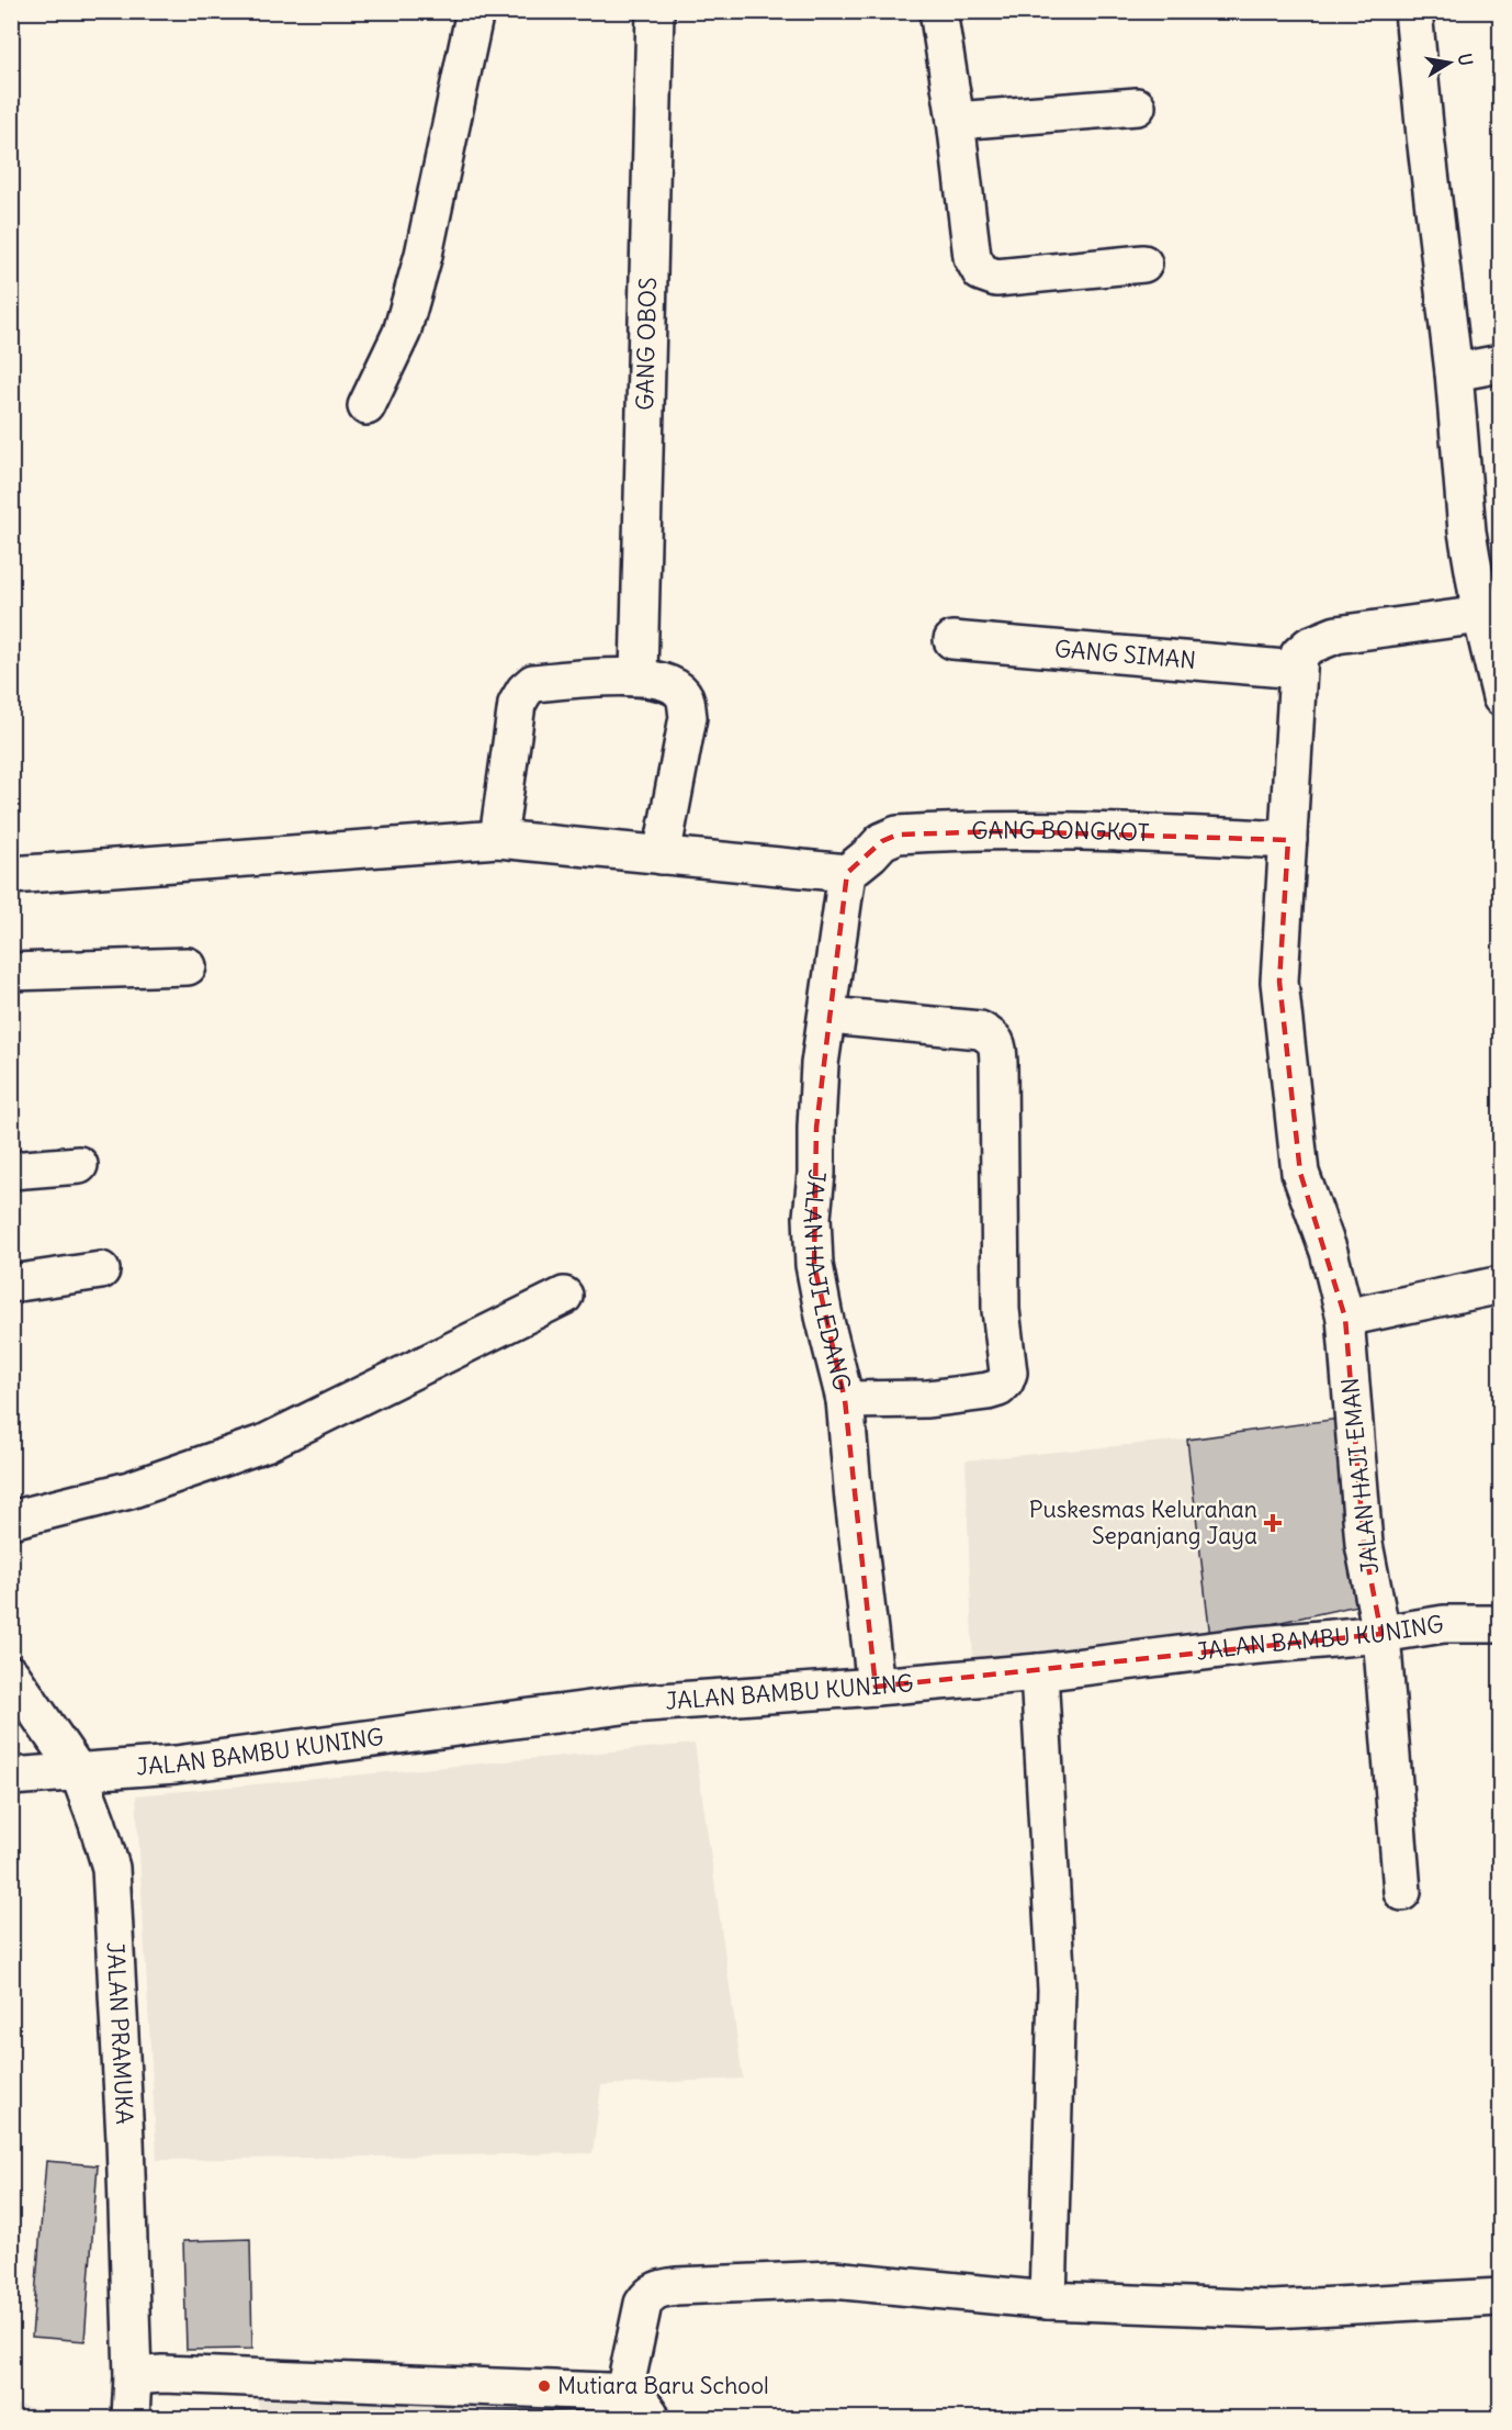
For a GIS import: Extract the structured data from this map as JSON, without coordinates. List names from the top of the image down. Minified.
{"streets":{"street":["GANG OBOS","GANG SIMAN","GANG BONGKOT","JALAN HAJI LEDANG","JALAN HAJI EMAN","JALAN BAMBU KUNING","JALAN PRAMUKA"]},"crossings":[["GANG SIMAN","JALAN HAJI EMAN"],["GANG BONGKOT","JALAN HAJI LEDANG"],["GANG BONGKOT","JALAN HAJI EMAN"],["JALAN HAJI LEDANG","JALAN BAMBU KUNING"],["JALAN HAJI EMAN","JALAN BAMBU KUNING"],["JALAN BAMBU KUNING","JALAN PRAMUKA"]],"places":{"health":["Puskesmas Kelurahan Sepanjang Jaya"],"other":["Mutiara Baru School"]},"north":"right"}
